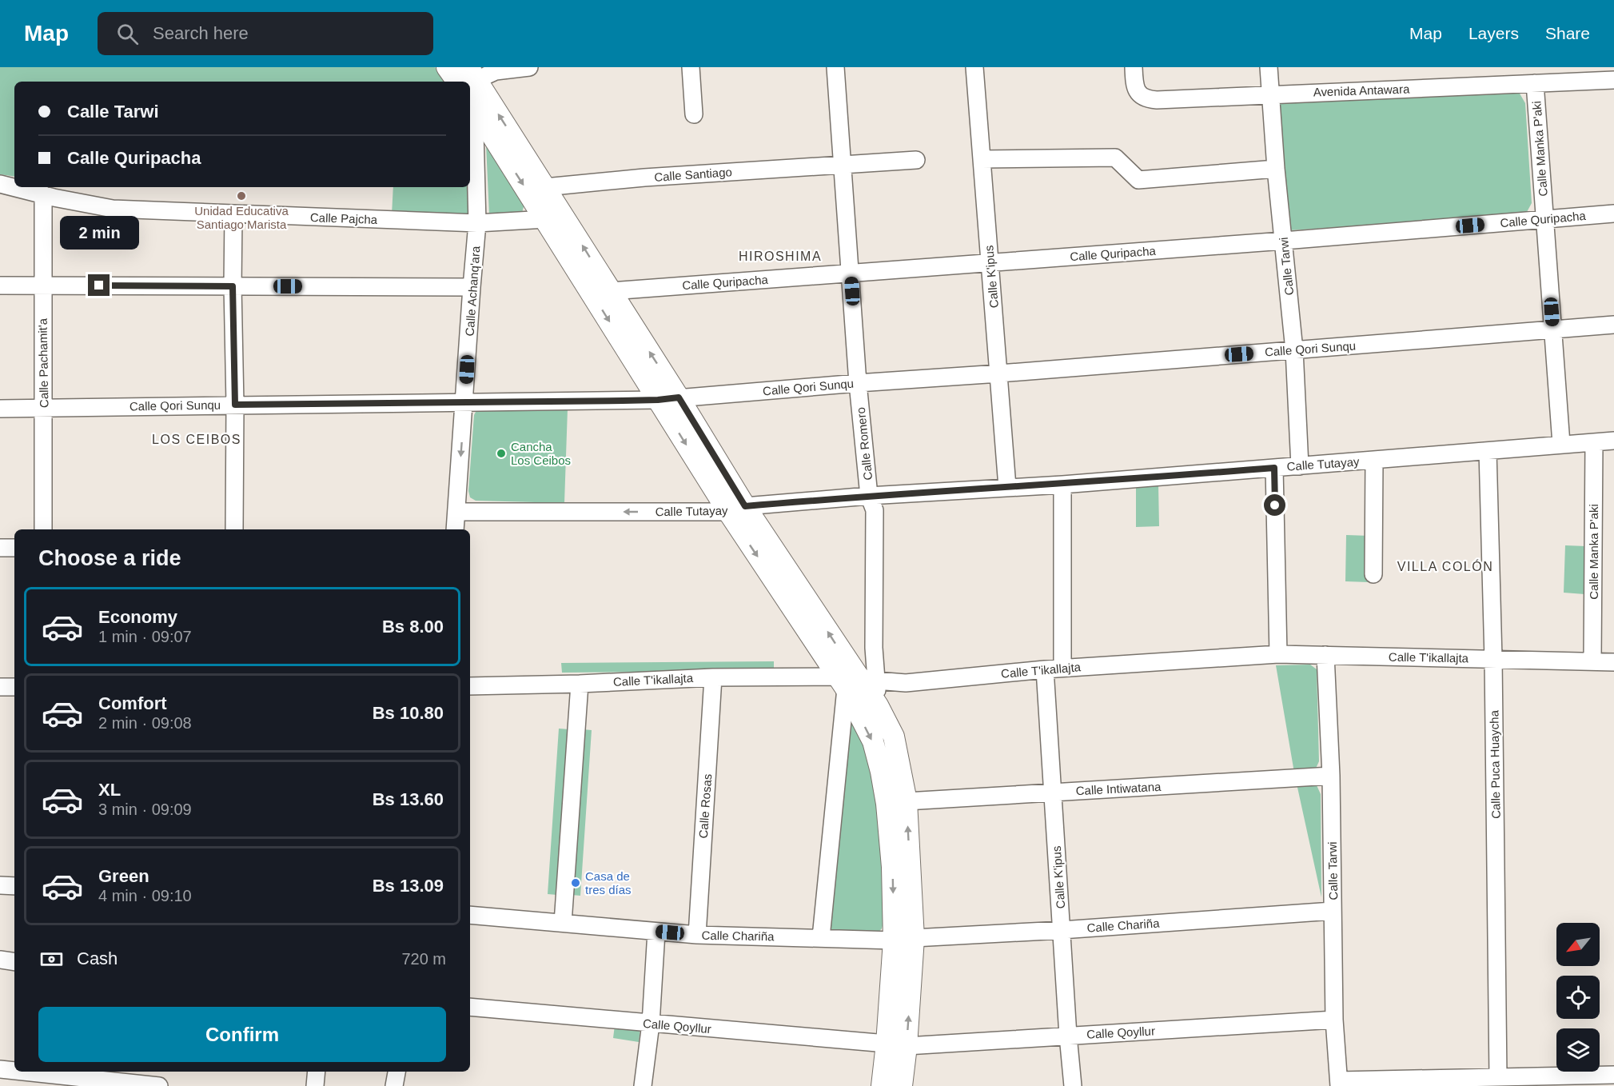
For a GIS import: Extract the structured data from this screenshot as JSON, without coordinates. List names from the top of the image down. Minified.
{"streets":{"street":["Avenida Antawara","Calle Manka P'aki","Calle Santiago","Calle Pajcha","Calle Quripacha","Calle Tarwi","Calle K'ipus","Calle Achanq'ara","Calle Qori Sunqu","Calle Pachamit'a","Calle Romero","Calle Tutayay","Calle T'ikallajta","Calle Puca Huaycha","Calle Intiwatana","Calle Rosas","Calle Chariña","Calle Qoyllur"]},"crossings":[["Avenida Antawara","Calle Manka P'aki"],["Avenida Antawara","Calle Tarwi"],["Calle Manka P'aki","Calle Quripacha"],["Calle Manka P'aki","Calle Qori Sunqu"],["Calle Manka P'aki","Calle Tutayay"],["Calle Manka P'aki","Calle T'ikallajta"],["Calle Santiago","Calle Romero"],["Calle Pajcha","Calle Achanq'ara"],["Calle Pajcha","Calle Pachamit'a"],["Calle Quripacha","Calle Tarwi"],["Calle Quripacha","Calle K'ipus"],["Calle Quripacha","Calle Romero"],["Calle Tarwi","Calle Qori Sunqu"],["Calle Tarwi","Calle Tutayay"],["Calle Tarwi","Calle T'ikallajta"],["Calle Tarwi","Calle Intiwatana"],["Calle Tarwi","Calle Chariña"],["Calle Tarwi","Calle Qoyllur"],["Calle K'ipus","Calle Qori Sunqu"],["Calle K'ipus","Calle Tutayay"],["Calle K'ipus","Calle T'ikallajta"],["Calle K'ipus","Calle Intiwatana"],["Calle K'ipus","Calle Chariña"],["Calle K'ipus","Calle Qoyllur"],["Calle Achanq'ara","Calle Qori Sunqu"],["Calle Achanq'ara","Calle Tutayay"],["Calle Qori Sunqu","Calle Pachamit'a"],["Calle Qori Sunqu","Calle Romero"],["Calle Romero","Calle Tutayay"],["Calle Romero","Calle T'ikallajta"],["Calle Romero","Calle Chariña"],["Calle Tutayay","Calle Puca Huaycha"],["Calle T'ikallajta","Calle Puca Huaycha"],["Calle T'ikallajta","Calle Rosas"],["Calle Rosas","Calle Chariña"]],"districts":["HIROSHIMA","LOS CEIBOS","VILLA COLÓN"],"places":["Unidad Educativa Santiago Marista","Cancha Los Ceibos","Casa de tres días"],"north":"bottom left","page":{"header":"Map","search":"Search here","nav":["Map","Layers","Share"],"banner":["Calle Tarwi","Calle Quripacha"],"bubble":"2 min","heading":"Choose a ride","list":[{"name":"Economy","note":"1 min · 09:07","value":"Bs 8.00"},{"name":"Comfort","note":"2 min · 09:08","value":"Bs 10.80"},{"name":"XL","note":"3 min · 09:09","value":"Bs 13.60"},{"name":"Green","note":"4 min · 09:10","value":"Bs 13.09"}],"pay":["Cash","720 m"],"buttons":"Confirm"}}
